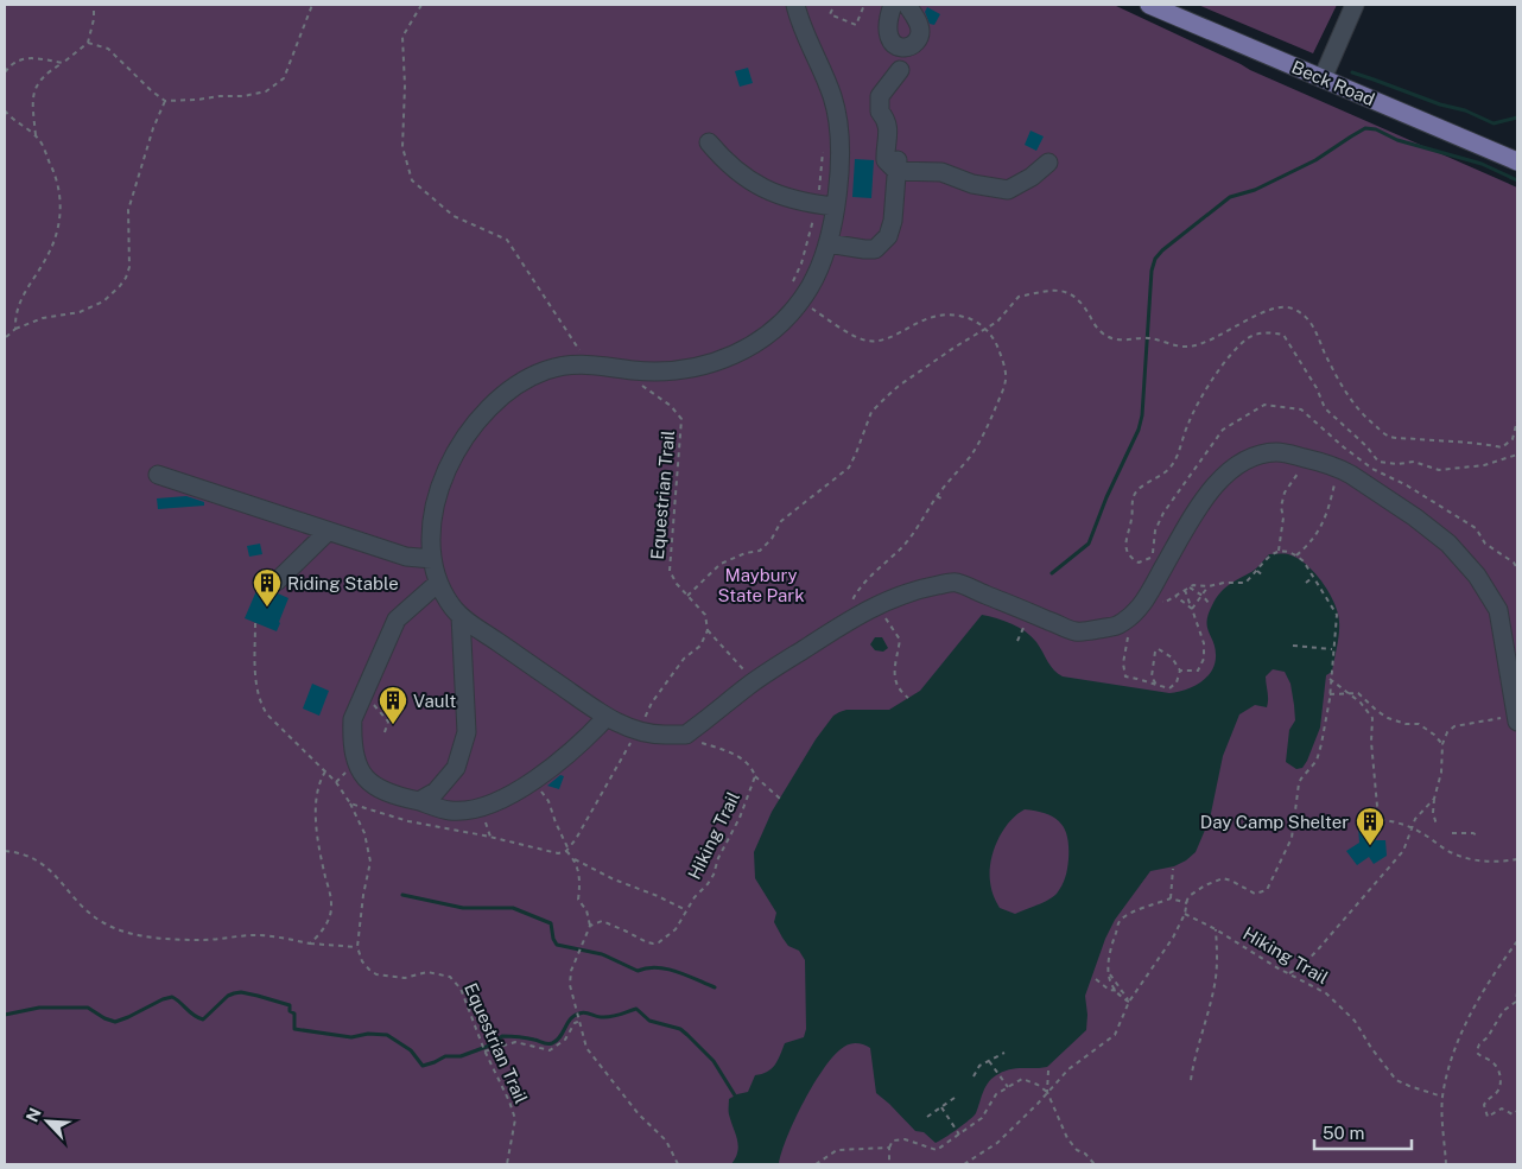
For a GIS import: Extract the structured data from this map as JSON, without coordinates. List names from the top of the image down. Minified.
{"streets":{"main road":["Beck Road"],"path":["Equestrian Trail","Hiking Trail"]},"parks":["Maybury State Park"],"places":{"building":["Riding Stable","Vault","Day Camp Shelter"]},"scale_bar":"50 m","north":"top left"}
